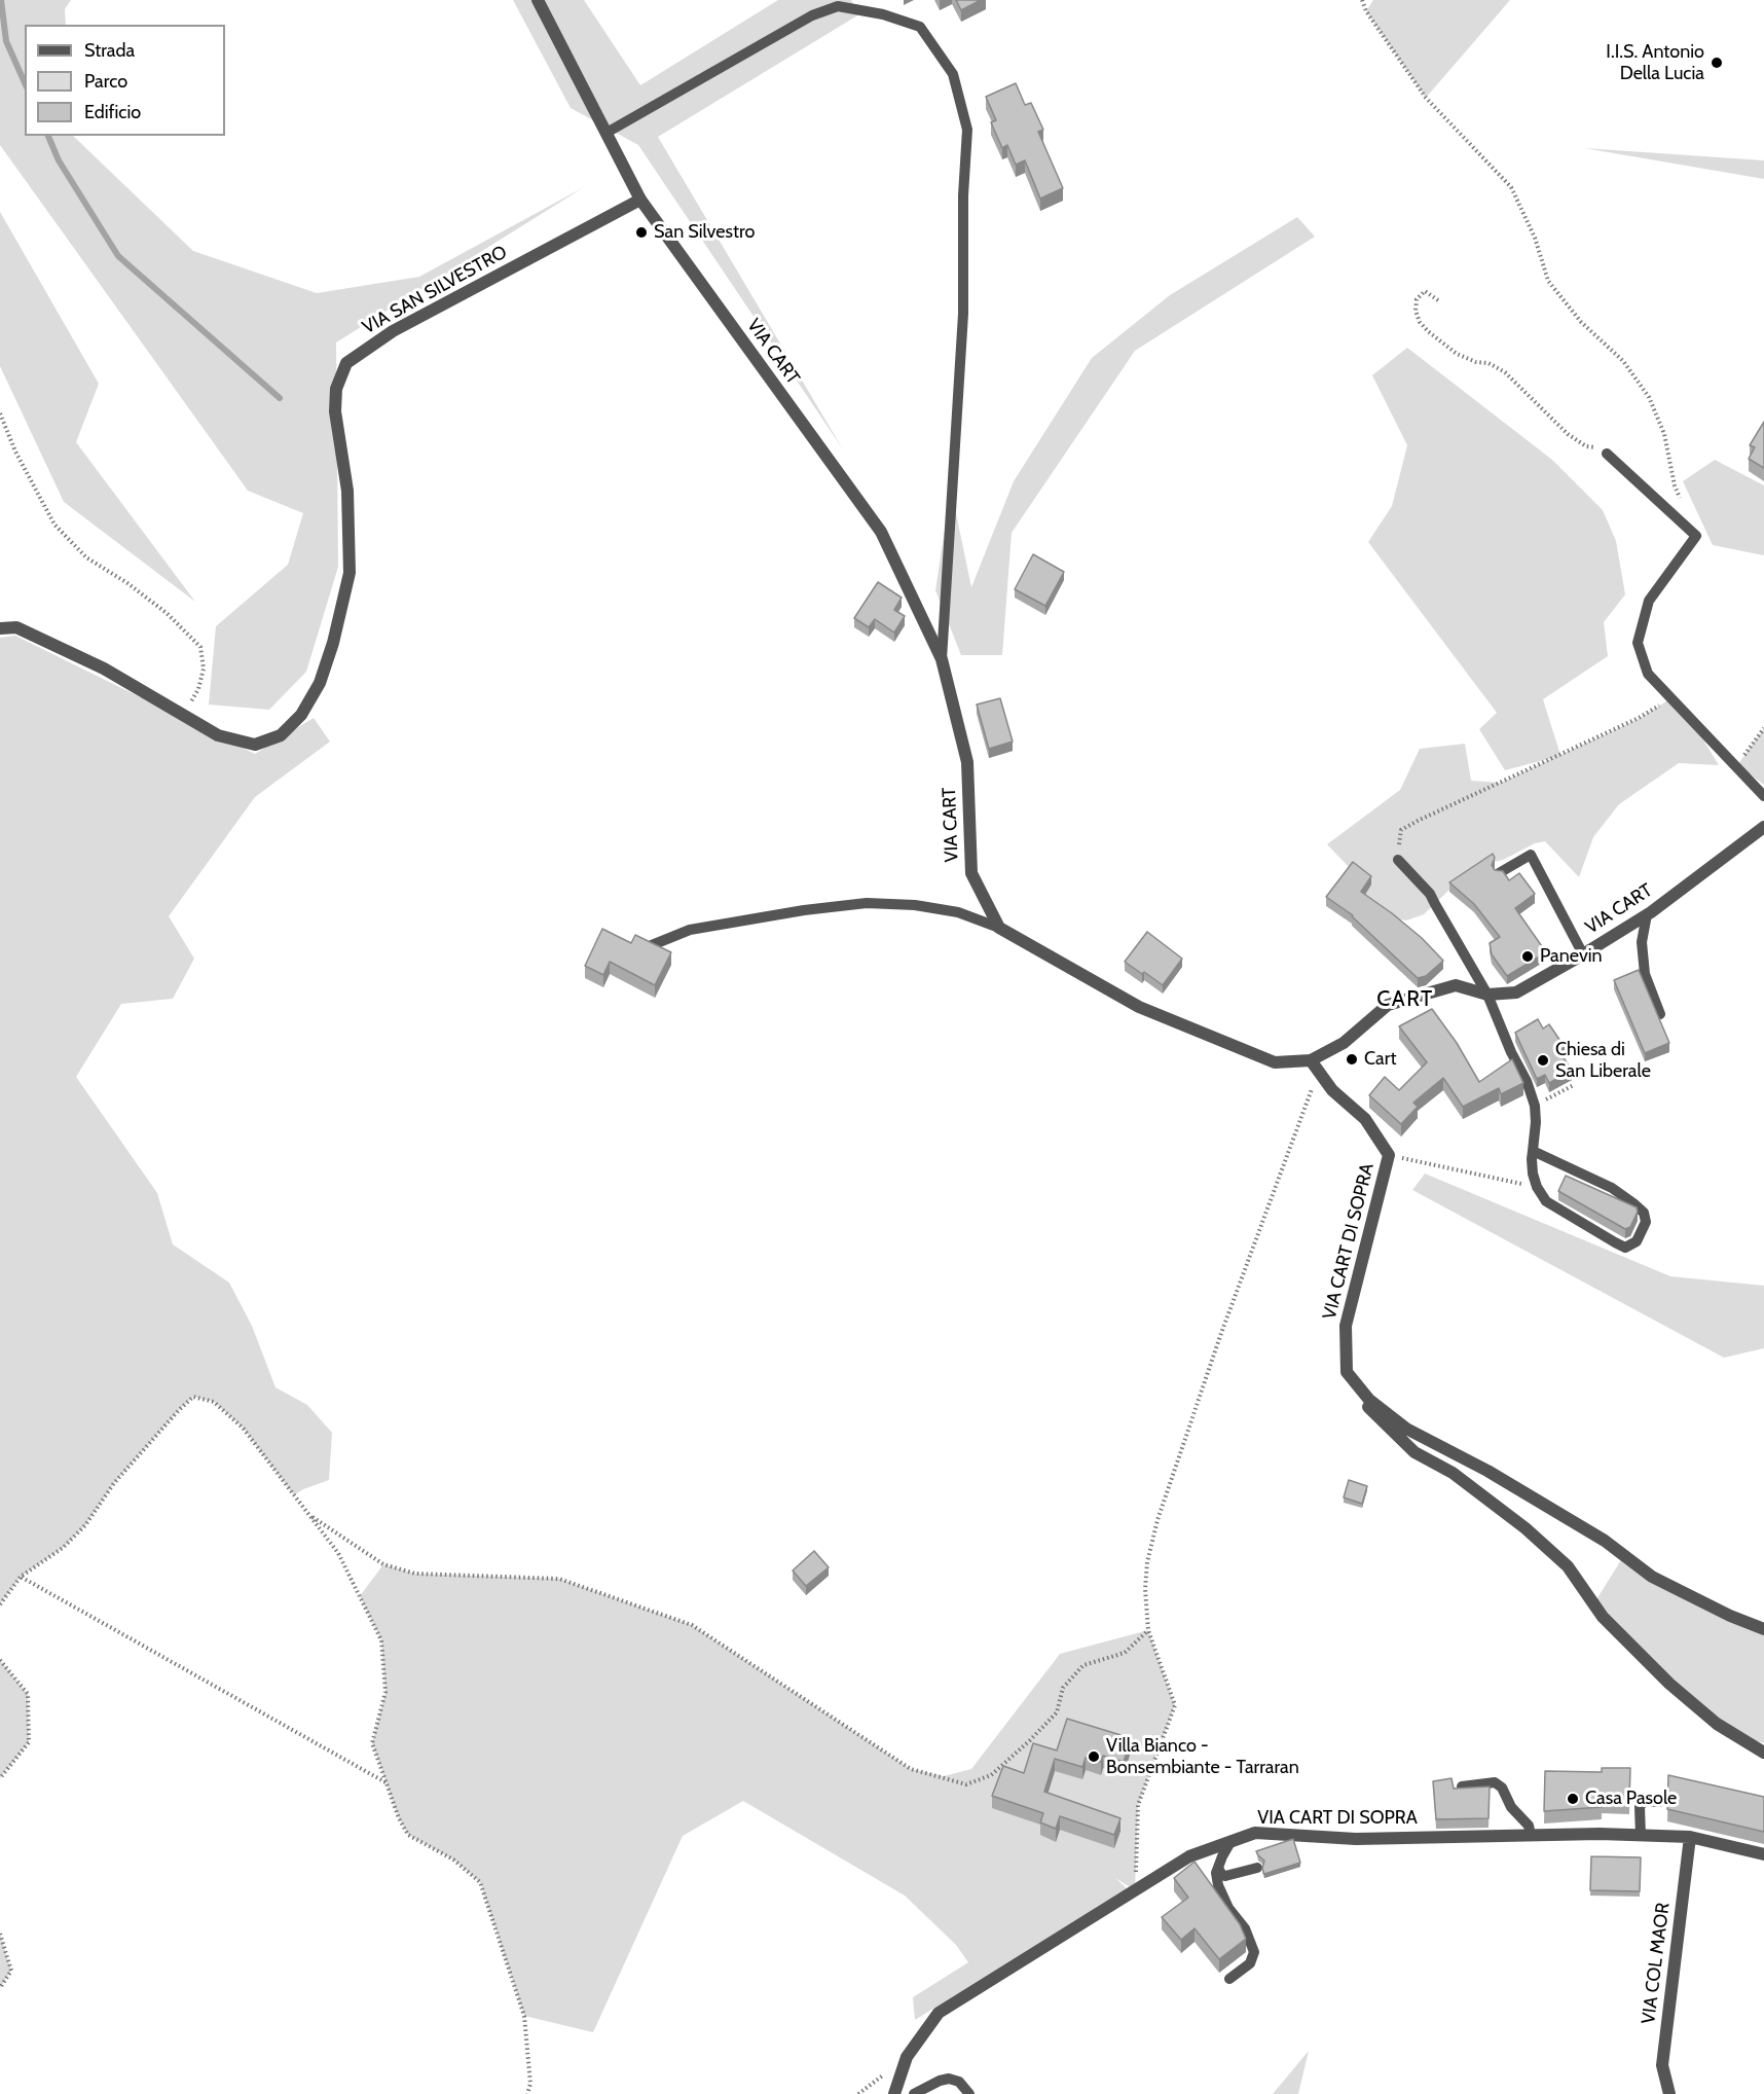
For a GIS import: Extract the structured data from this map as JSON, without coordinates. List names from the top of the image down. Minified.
{"streets":{"street":["VIA SAN SILVESTRO","VIA CART","VIA CART DI SOPRA","VIA COL MAOR"]},"crossings":[["VIA SAN SILVESTRO","VIA CART"],["VIA CART","VIA CART DI SOPRA"],["VIA CART DI SOPRA","VIA COL MAOR"]],"districts":["CART"],"places":["I.I.S. Antonio Della Lucia","San Silvestro","Panevin","Cart","Chiesa di San Liberale","Villa Bianco - Bonsembiante - Tarraran","Casa Pasole"],"legend":["Strada","Parco","Edificio"]}
